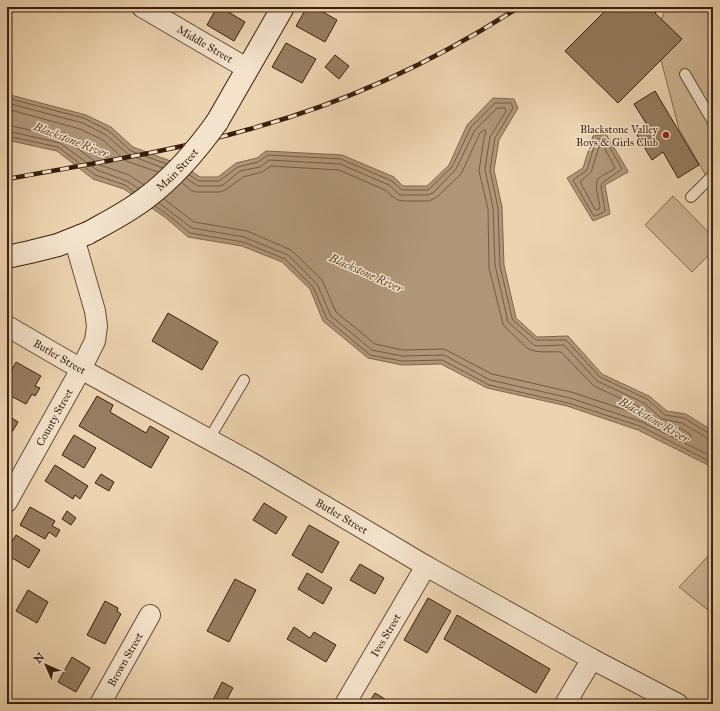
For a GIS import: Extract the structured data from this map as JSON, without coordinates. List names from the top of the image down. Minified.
{"streets":{"main road":["Main Street"],"street":["Middle Street","Butler Street","County Street","Ives Street","Brown Street"]},"crossings":[["Middle Street","Main Street"],["Main Street","County Street"],["Butler Street","County Street"],["Butler Street","Ives Street"]],"water":["Blackstone River"],"places":["Blackstone Valley Boys & Girls Club"],"north":"top left"}
